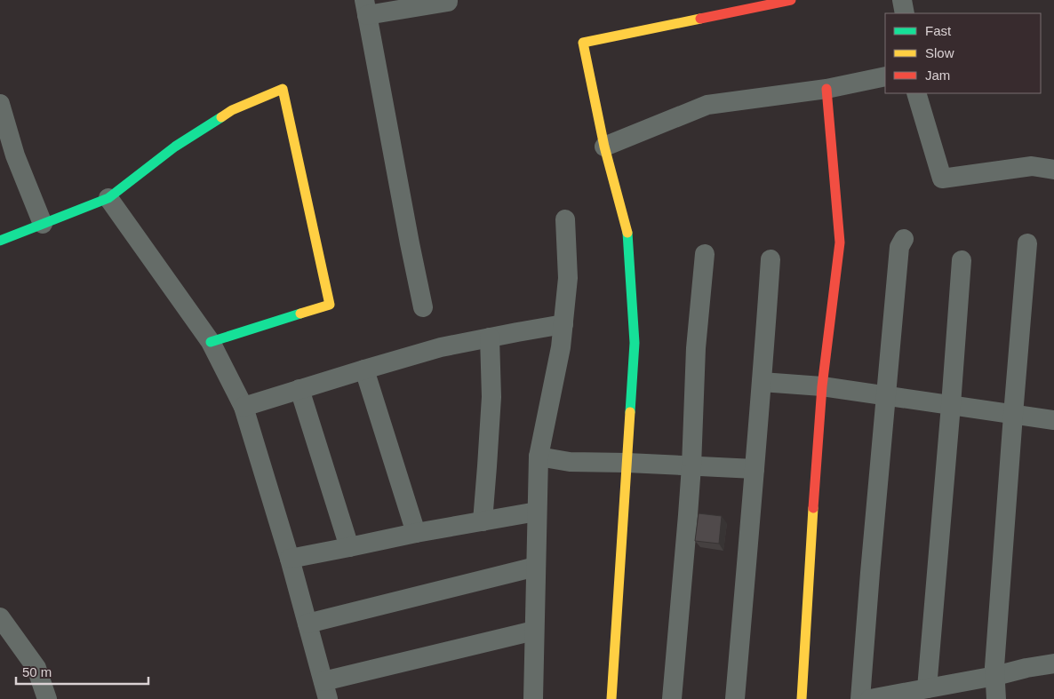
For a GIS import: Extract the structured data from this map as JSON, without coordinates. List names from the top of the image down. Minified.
{"legend":["Fast","Slow","Jam"],"scale_bar":"50 m"}
